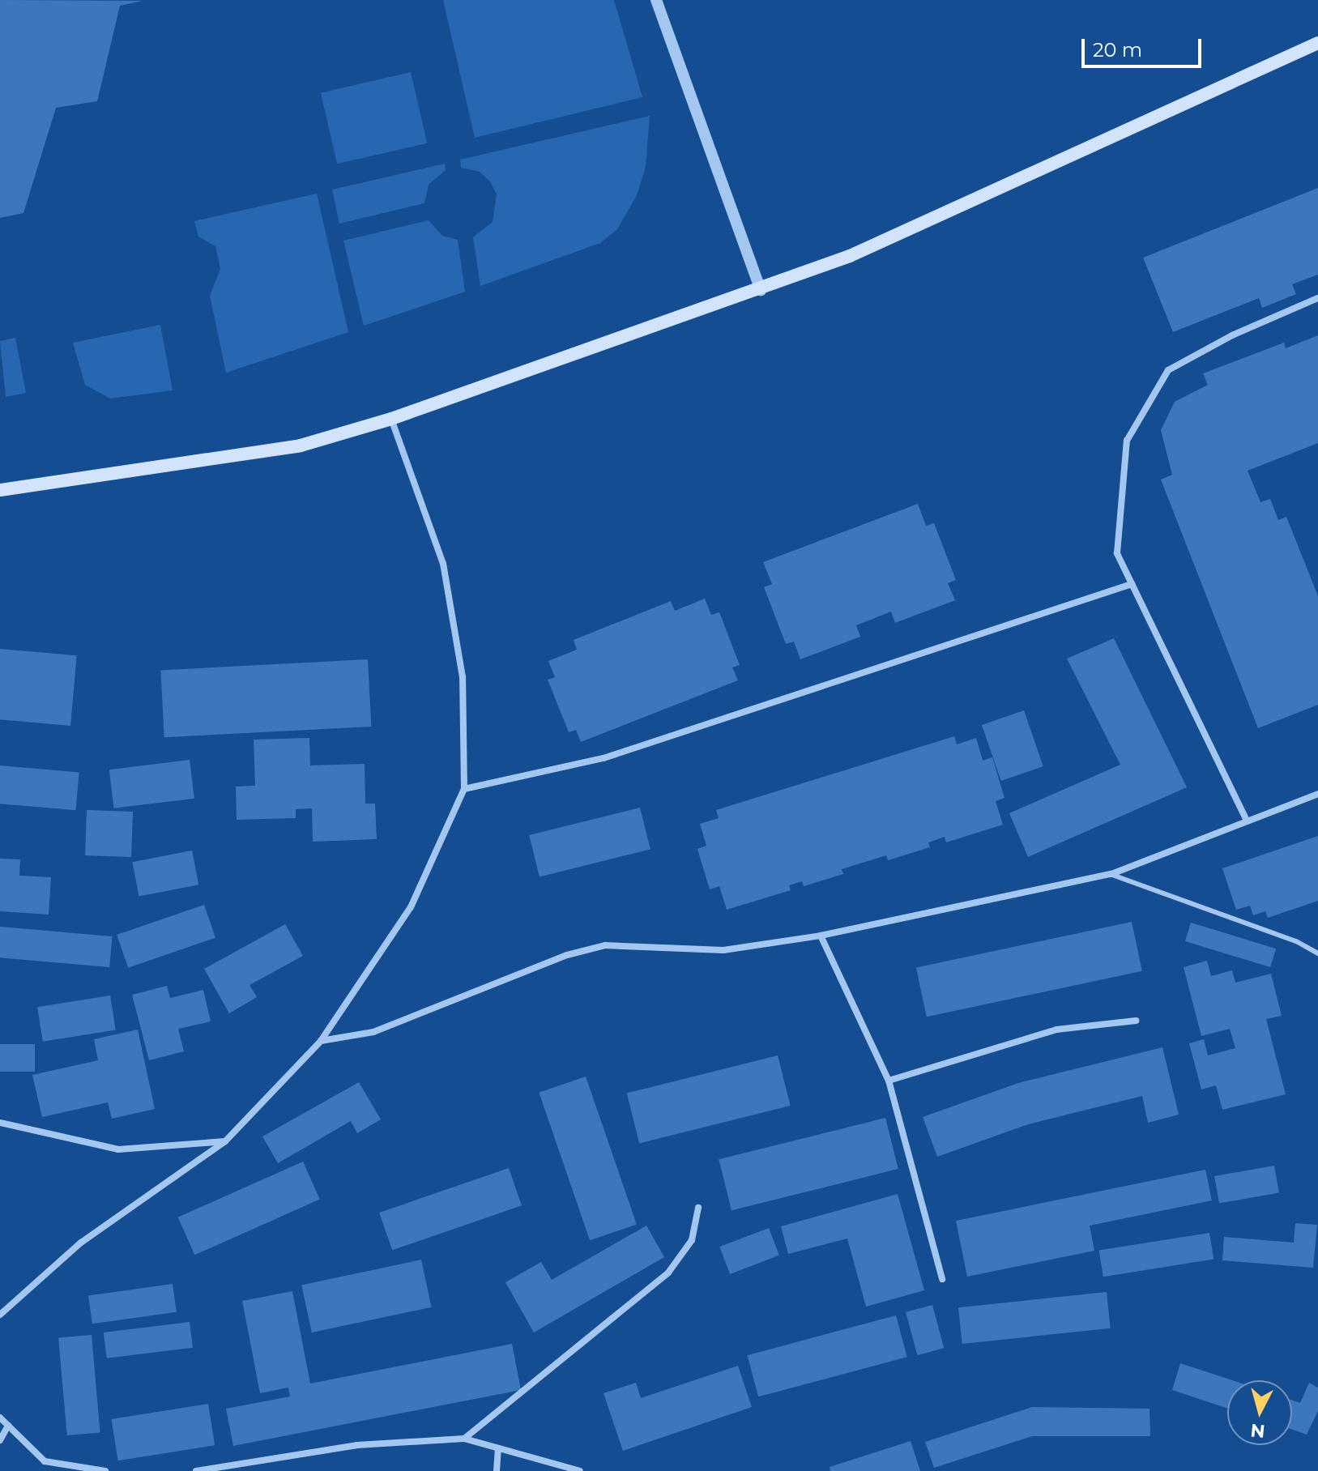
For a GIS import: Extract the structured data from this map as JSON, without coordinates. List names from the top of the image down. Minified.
{"scale_bar":"20 m","north":"bottom"}
